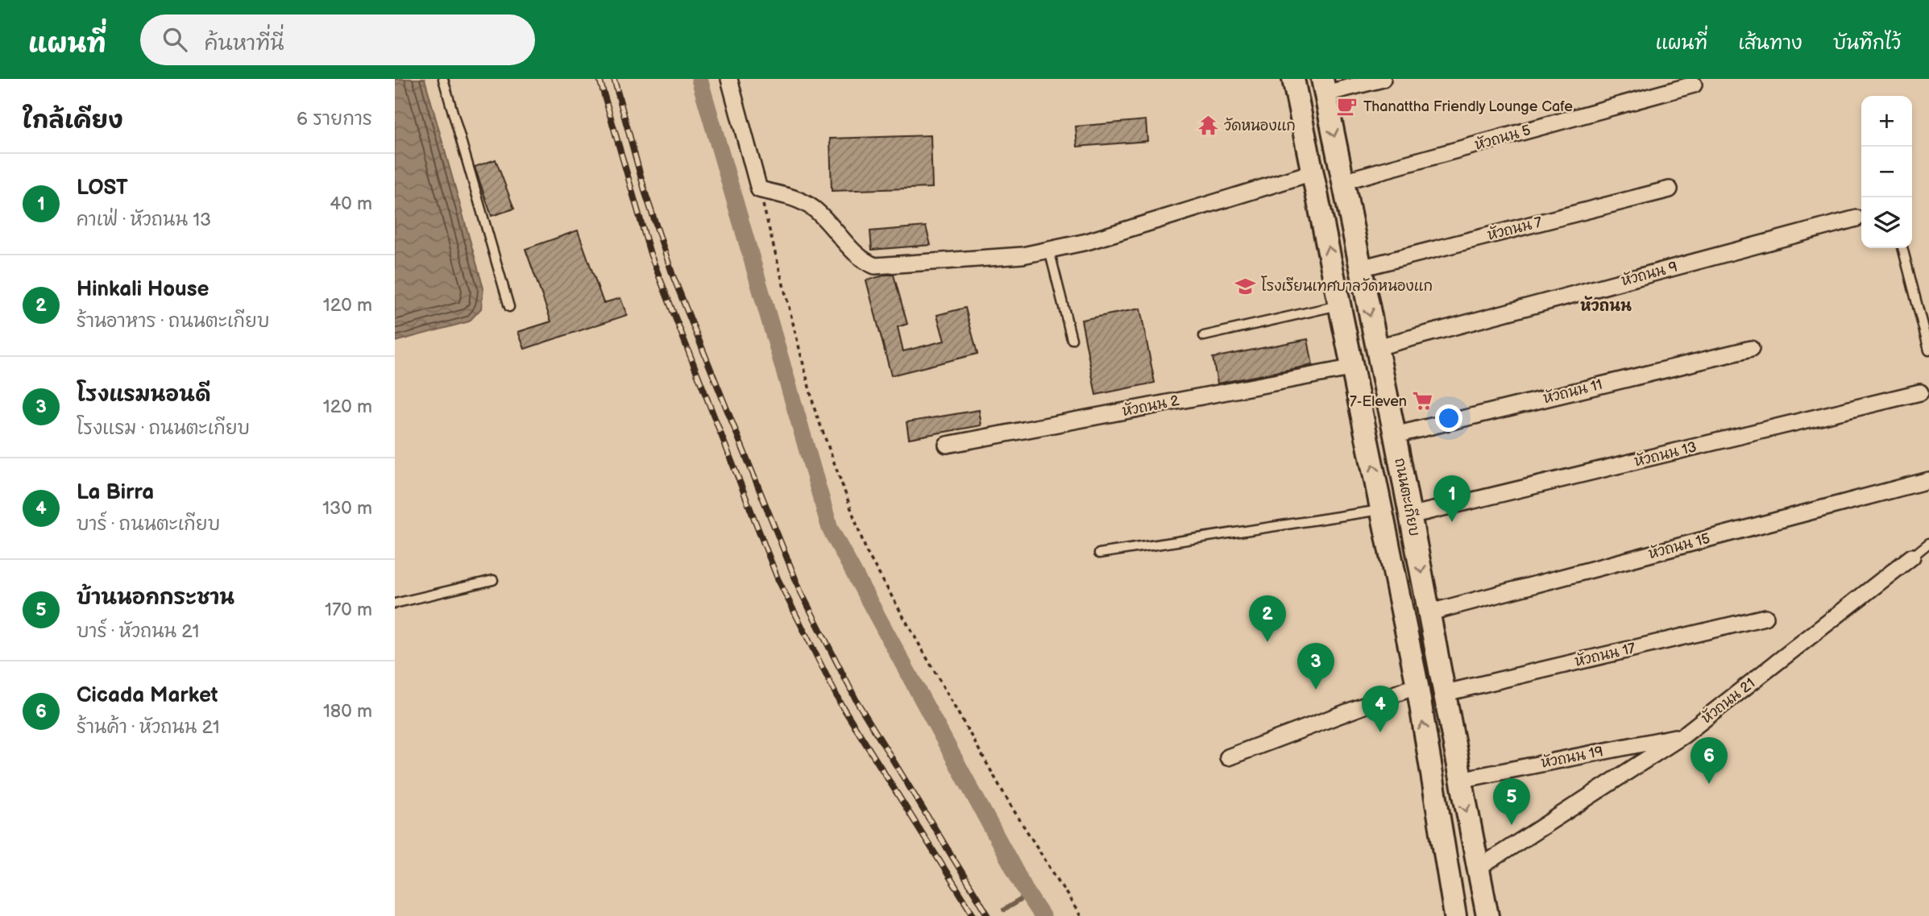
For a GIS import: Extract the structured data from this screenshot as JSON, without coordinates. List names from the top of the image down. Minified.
{"streets":{"street":["หัวถนน 5","หัวถนน 7","หัวถนน 9","หัวถนน 11","หัวถนน 2","หัวถนน 13","ถนนตะเกียบ","หัวถนน 15","หัวถนน 17","หัวถนน 21","หัวถนน 19"]},"crossings":[["หัวถนน 5","ถนนตะเกียบ"],["หัวถนน 7","ถนนตะเกียบ"],["หัวถนน 9","ถนนตะเกียบ"],["หัวถนน 11","ถนนตะเกียบ"],["หัวถนน 2","ถนนตะเกียบ"],["หัวถนน 13","ถนนตะเกียบ"],["ถนนตะเกียบ","หัวถนน 15"],["ถนนตะเกียบ","หัวถนน 17"],["ถนนตะเกียบ","หัวถนน 21"],["ถนนตะเกียบ","หัวถนน 19"],["หัวถนน 21","หัวถนน 19"]],"districts":["หัวถนน"],"places":{"cafe":["Thanattha Friendly Lounge Cafe"],"temple":["วัดหนองแก"],"school or university":["โรงเรียนเทศบาลวัดหนองแก"],"supermarket":["7-Eleven"]},"page":{"header":"แผนที่","search":"ค้นหาที่นี่","nav":["แผนที่","เส้นทาง","บันทึกไว้"],"heading":["ใกล้เคียง","6 รายการ"],"map_buttons":["+","−"],"list":[{"mark":"1","name":"LOST","note":"คาเฟ่ · หัวถนน 13","value":"40 m"},{"mark":"2","name":"Hinkali House","note":"ร้านอาหาร · ถนนตะเกียบ","value":"120 m"},{"mark":"3","name":"โรงแรมนอนดี","note":"โรงแรม · ถนนตะเกียบ","value":"120 m"},{"mark":"4","name":"La Birra","note":"บาร์ · ถนนตะเกียบ","value":"130 m"},{"mark":"5","name":"บ้านนอกกระชาน","note":"บาร์ · หัวถนน 21","value":"170 m"},{"mark":"6","name":"Cicada Market","note":"ร้านค้า · หัวถนน 21","value":"180 m"}],"pins":["1","2","3","4","6","5"]}}
